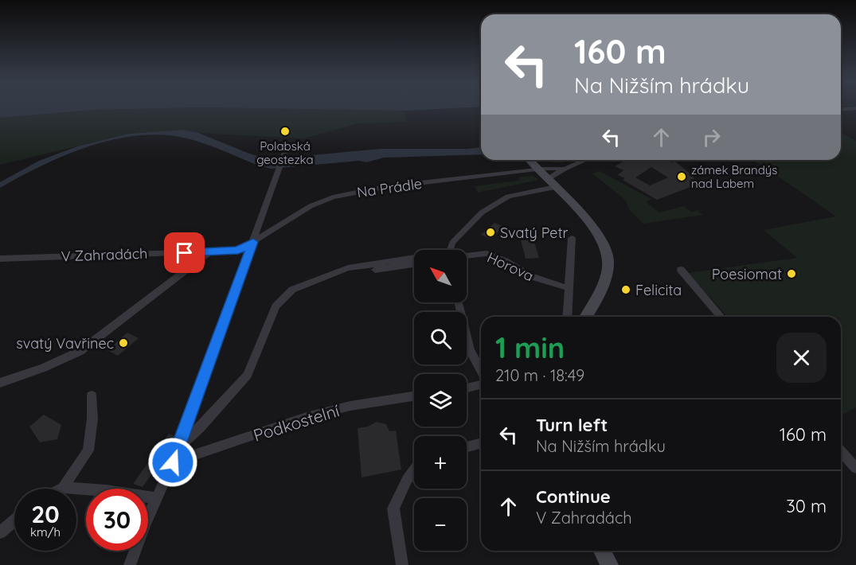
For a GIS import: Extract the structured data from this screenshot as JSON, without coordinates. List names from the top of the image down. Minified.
{"streets":{"street":["Na Prádle","V Zahradách","Horova","Podkostelní"]},"crossings":[["Na Prádle","V Zahradách"]],"places":["Polabská geostezka","zámek Brandýs nad Labem","Svatý Petr","Poesiomat","Felicita","svatý Vavřinec"],"north":"top left","page":{"turn":["160 m","Na Nižším hrádku"],"map_buttons":["+","−"],"heading":["1 min","210 m · 18:49"],"list":[{"name":"Turn left","note":"Na Nižším hrádku","value":"160 m"},{"name":"Continue","note":"V Zahradách","value":"30 m"}],"speed":"20 km/h","limit":"30"}}
